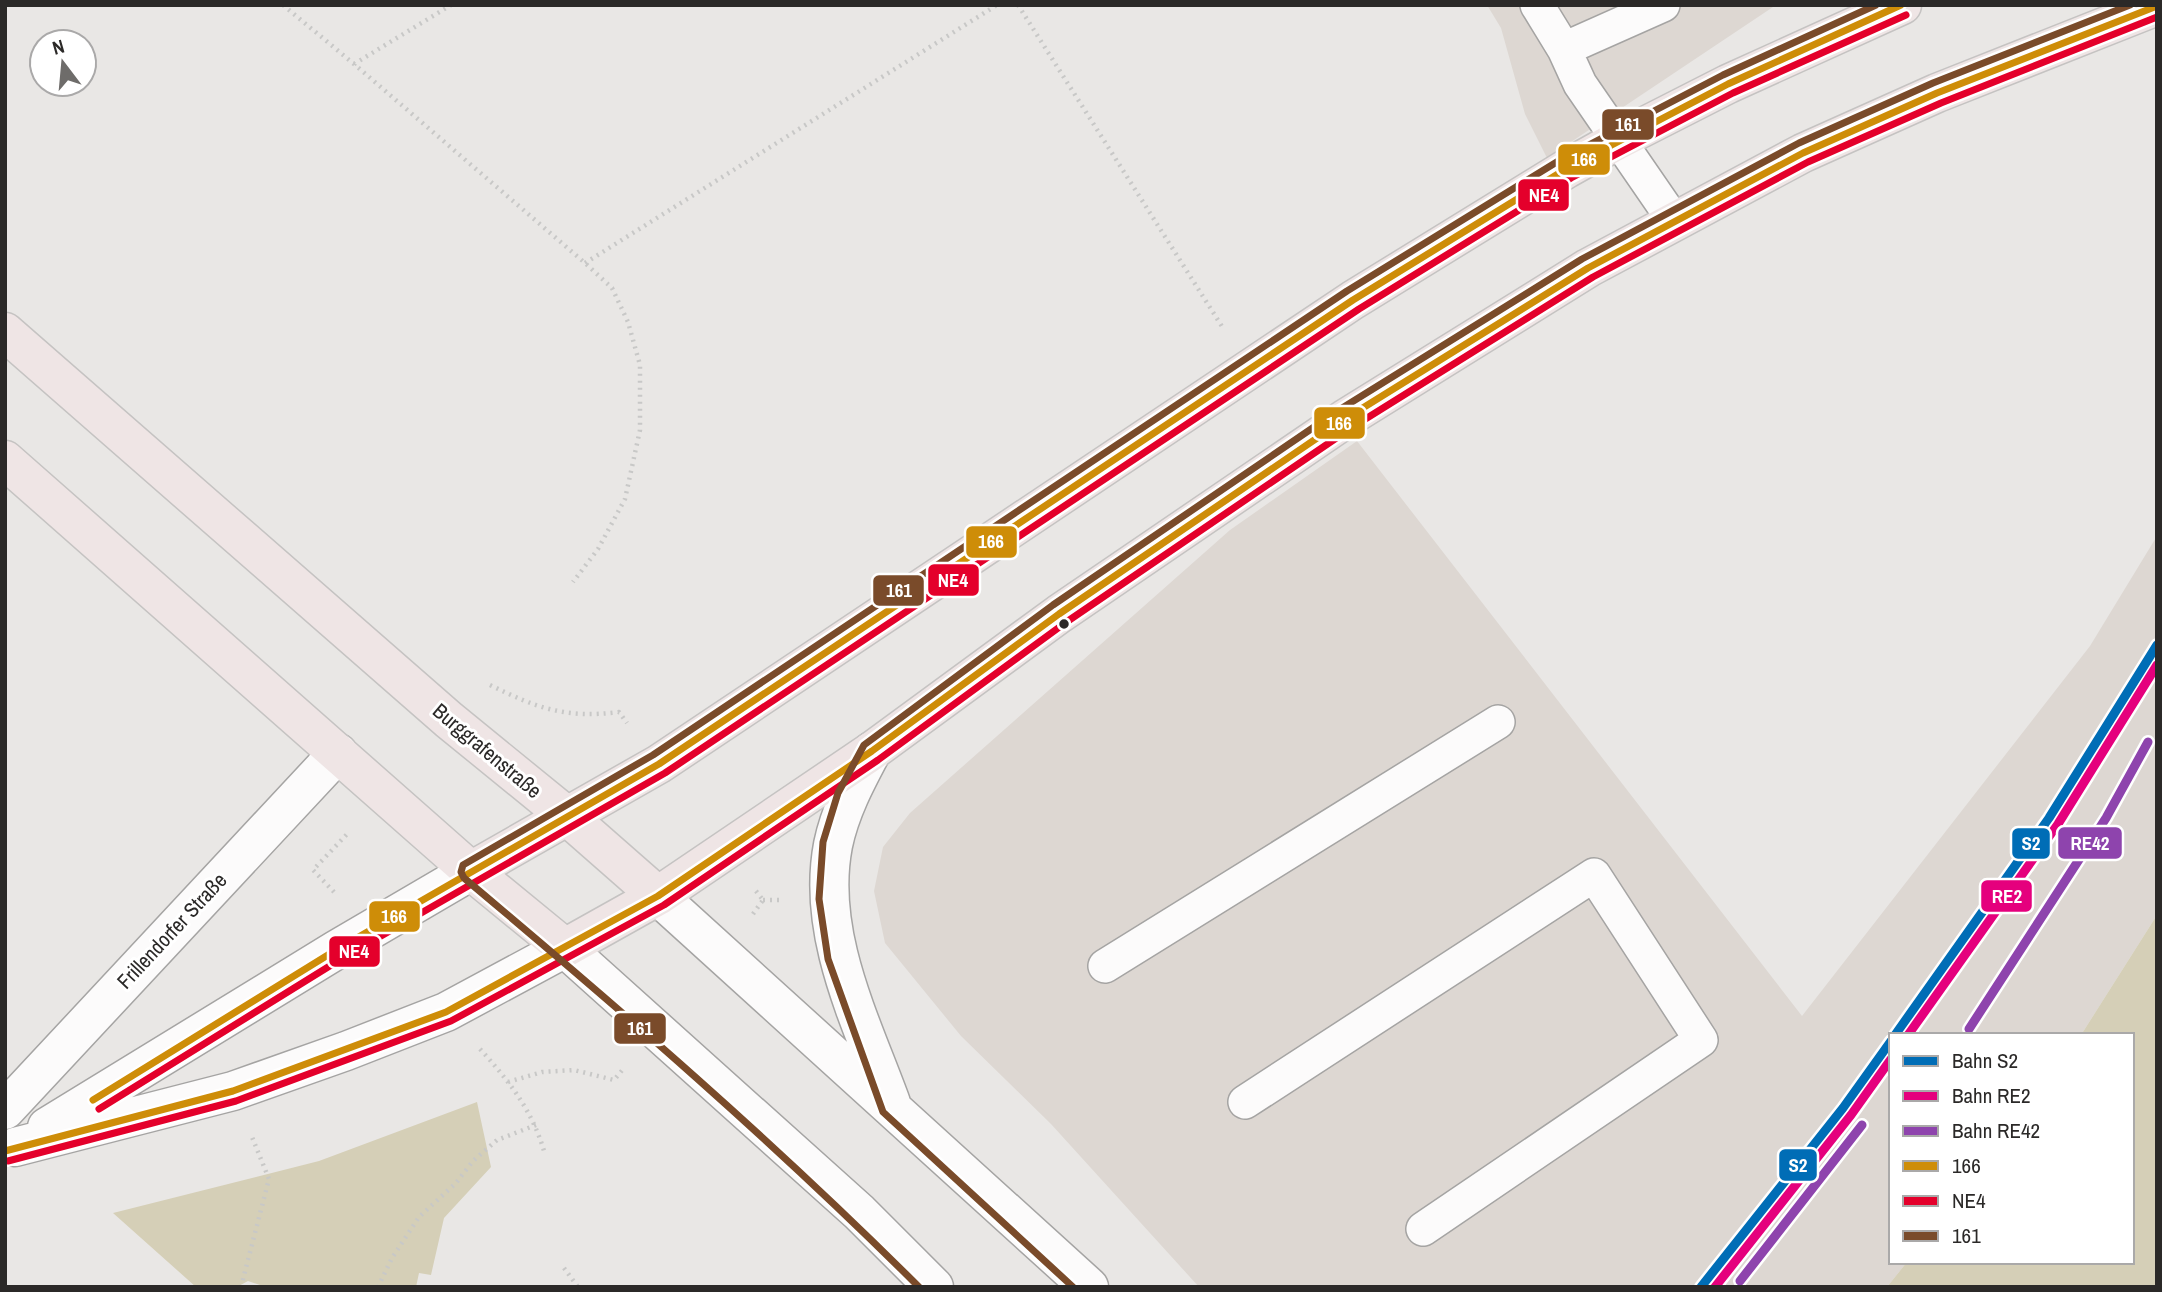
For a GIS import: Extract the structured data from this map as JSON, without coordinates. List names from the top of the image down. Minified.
{"streets":{"main road":["Burggrafenstraße"],"street":["Frillendorfer Straße"]},"lines":["transit line 166","transit line 161","transit line NE4","rail line S2","rail line RE2","rail line RE42"],"legend":["Bahn S2","Bahn RE2","Bahn RE42","166","NE4","161"],"north":"top"}
